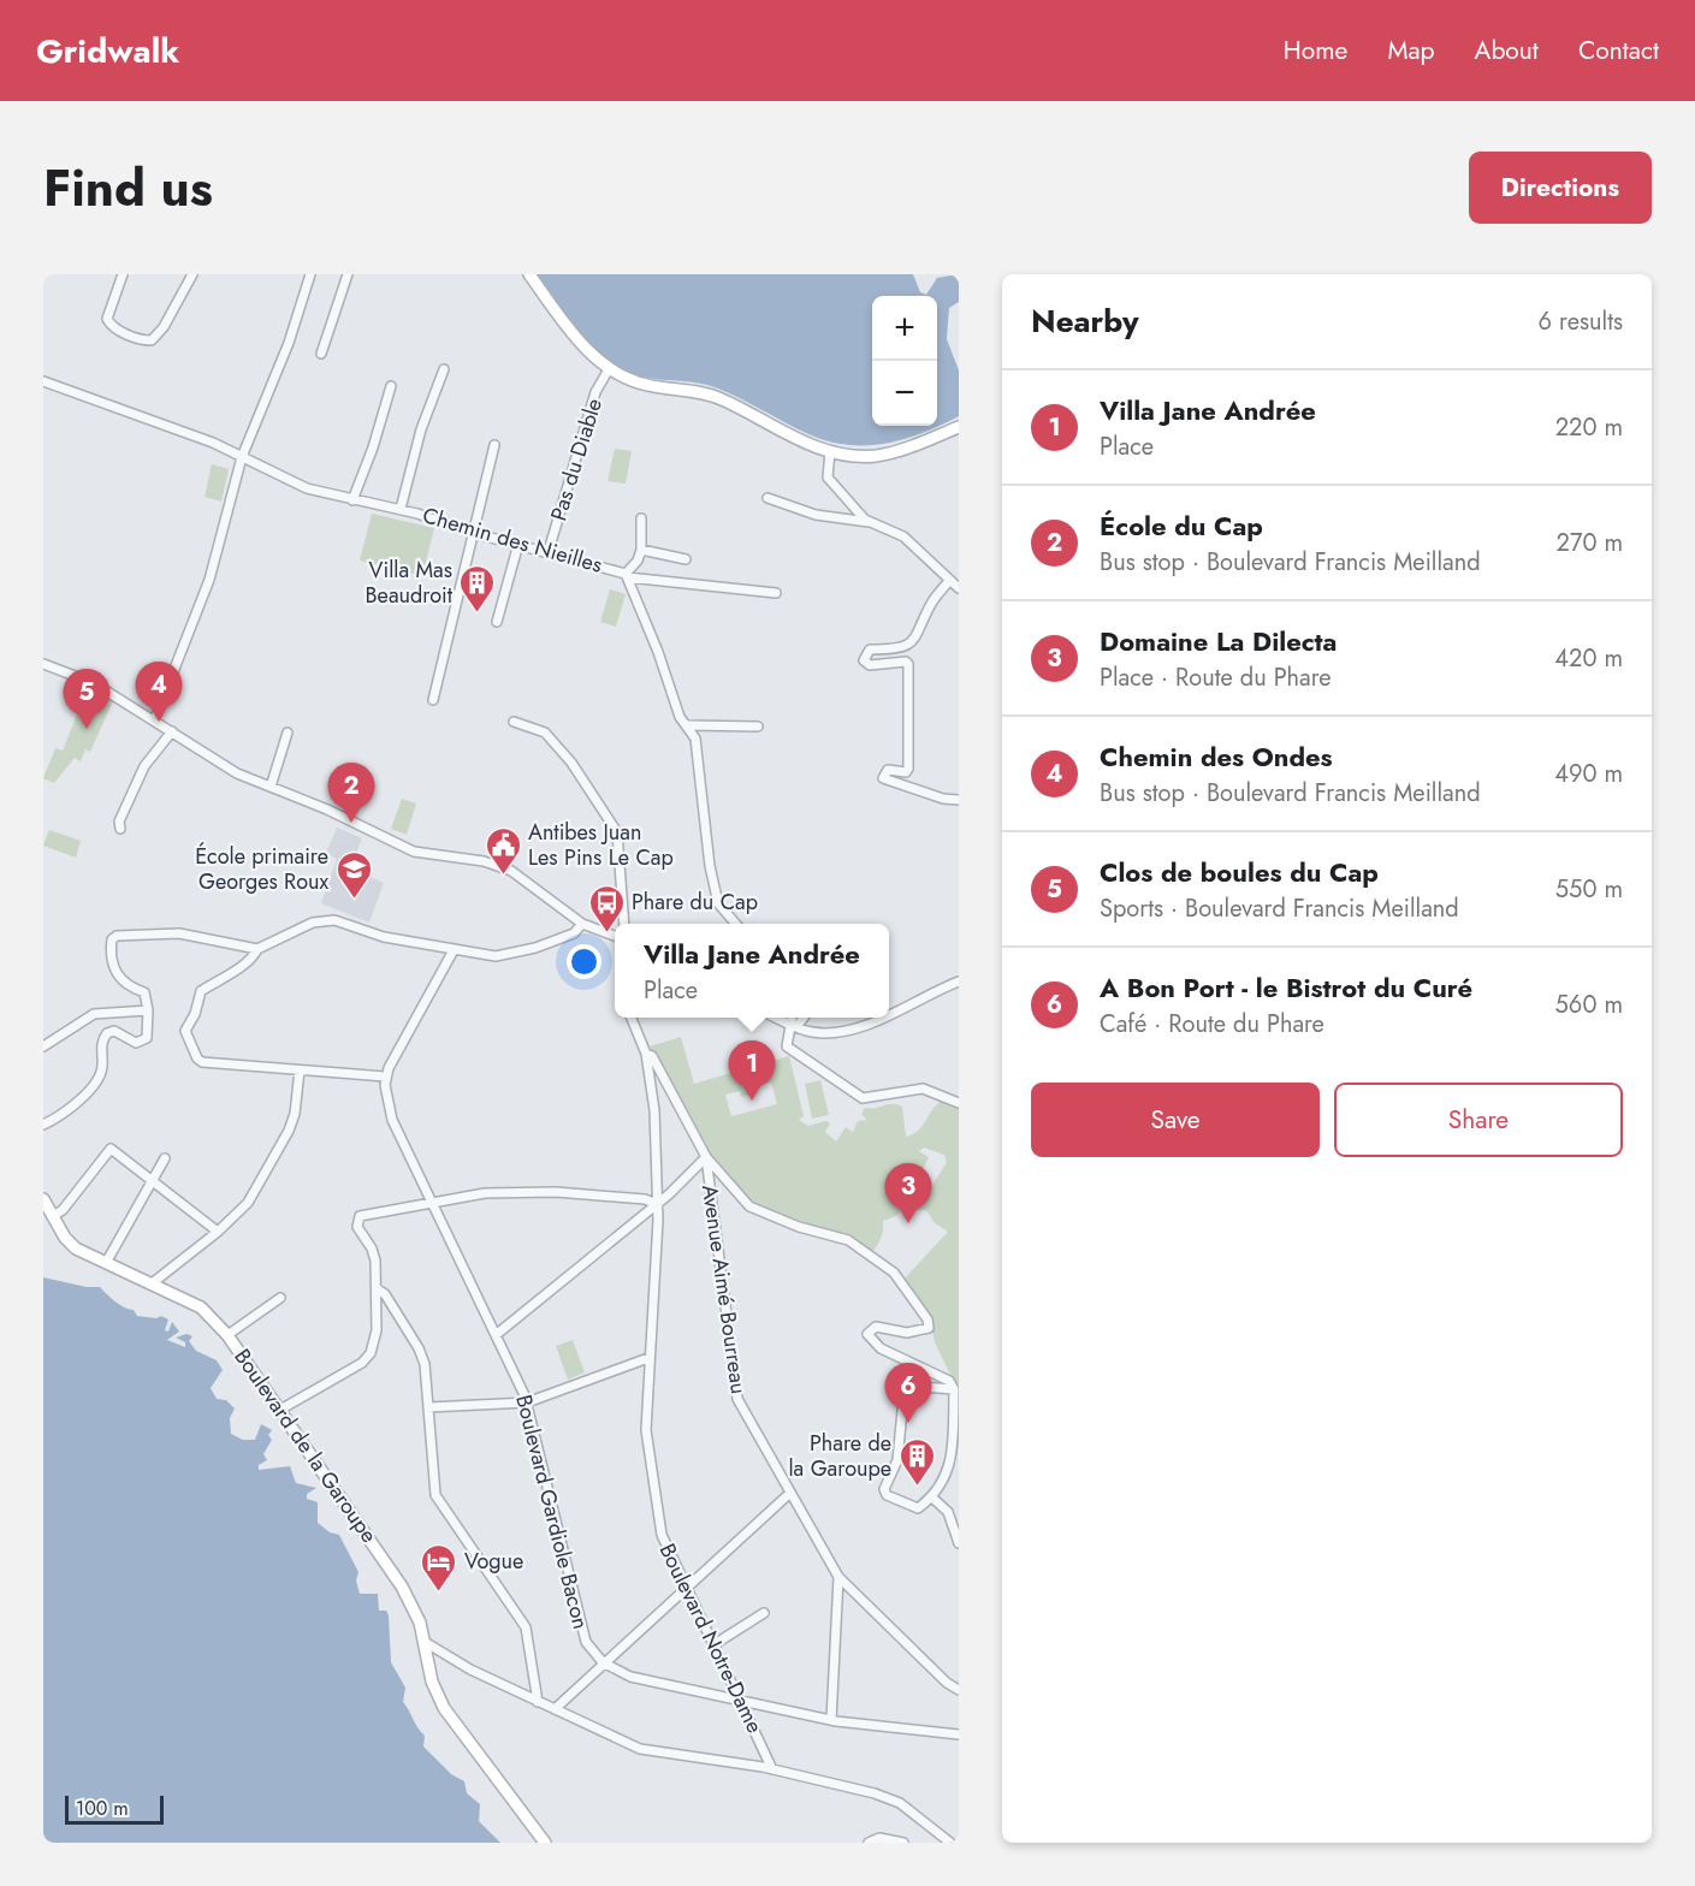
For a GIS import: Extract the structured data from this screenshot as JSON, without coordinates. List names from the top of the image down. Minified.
{"streets":{"street":["Pas du Diable","Chemin des Nieilles","Avenue Aimé Bourreau","Boulevard de la Garoupe","Boulevard Gardiole Bacon","Boulevard Notre-Dame"]},"crossings":[["Pas du Diable","Chemin des Nieilles"]],"places":{"building":["Villa Mas Beaudroit","Phare de la Garoupe"],"public building":["Antibes Juan Les Pins Le Cap"],"school or university":["École primaire Georges Roux"],"bus stop":["Phare du Cap"],"hotel":["Vogue"]},"scale_bar":"100 m","page":{"header":"Gridwalk","nav":["Home","Map","About","Contact"],"title":"Find us","buttons":["Directions",["Save","Share"]],"heading":["Nearby","6 results"],"map_buttons":["+","−"],"list":[{"mark":"1","name":"Villa Jane Andrée","note":"Place","value":"220 m"},{"mark":"2","name":"École du Cap","note":"Bus stop · Boulevard Francis Meilland","value":"270 m"},{"mark":"3","name":"Domaine La Dilecta","note":"Place · Route du Phare","value":"420 m"},{"mark":"4","name":"Chemin des Ondes","note":"Bus stop · Boulevard Francis Meilland","value":"490 m"},{"mark":"5","name":"Clos de boules du Cap","note":"Sports · Boulevard Francis Meilland","value":"550 m"},{"mark":"6","name":"A Bon Port - le Bistrot du Curé","note":"Café · Route du Phare","value":"560 m"}],"pins":["4","5","2","1","3","6"],"popup":["Villa Jane Andrée","Place"],"scale":"100 m"}}
